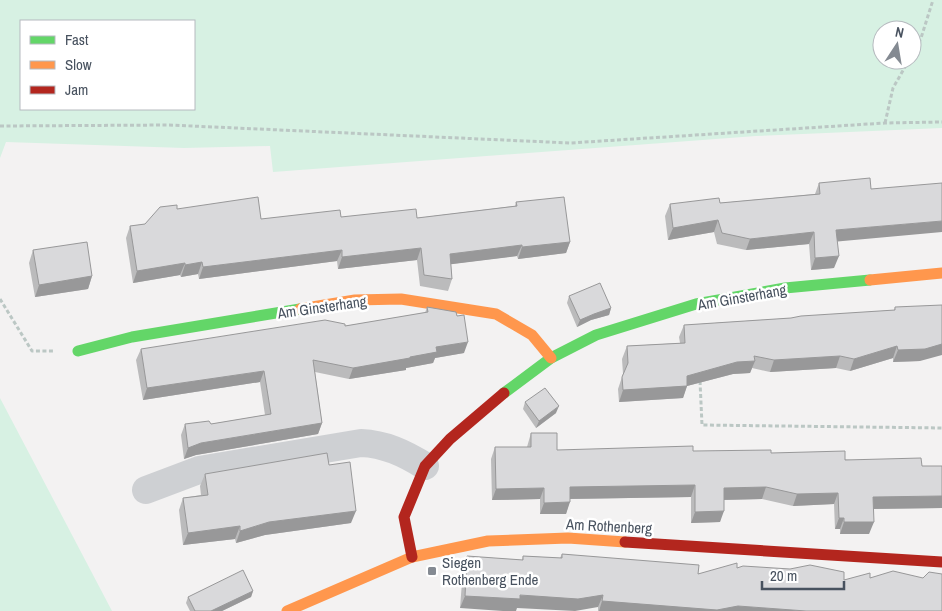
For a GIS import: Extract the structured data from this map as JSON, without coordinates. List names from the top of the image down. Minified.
{"streets":{"street":["Am Ginsterhang","Am Rothenberg"]},"crossings":[["Am Ginsterhang","Am Rothenberg"]],"places":{"transit":["Siegen Rothenberg Ende"]},"legend":["Fast","Slow","Jam"],"scale_bar":"20 m","north":"top"}
